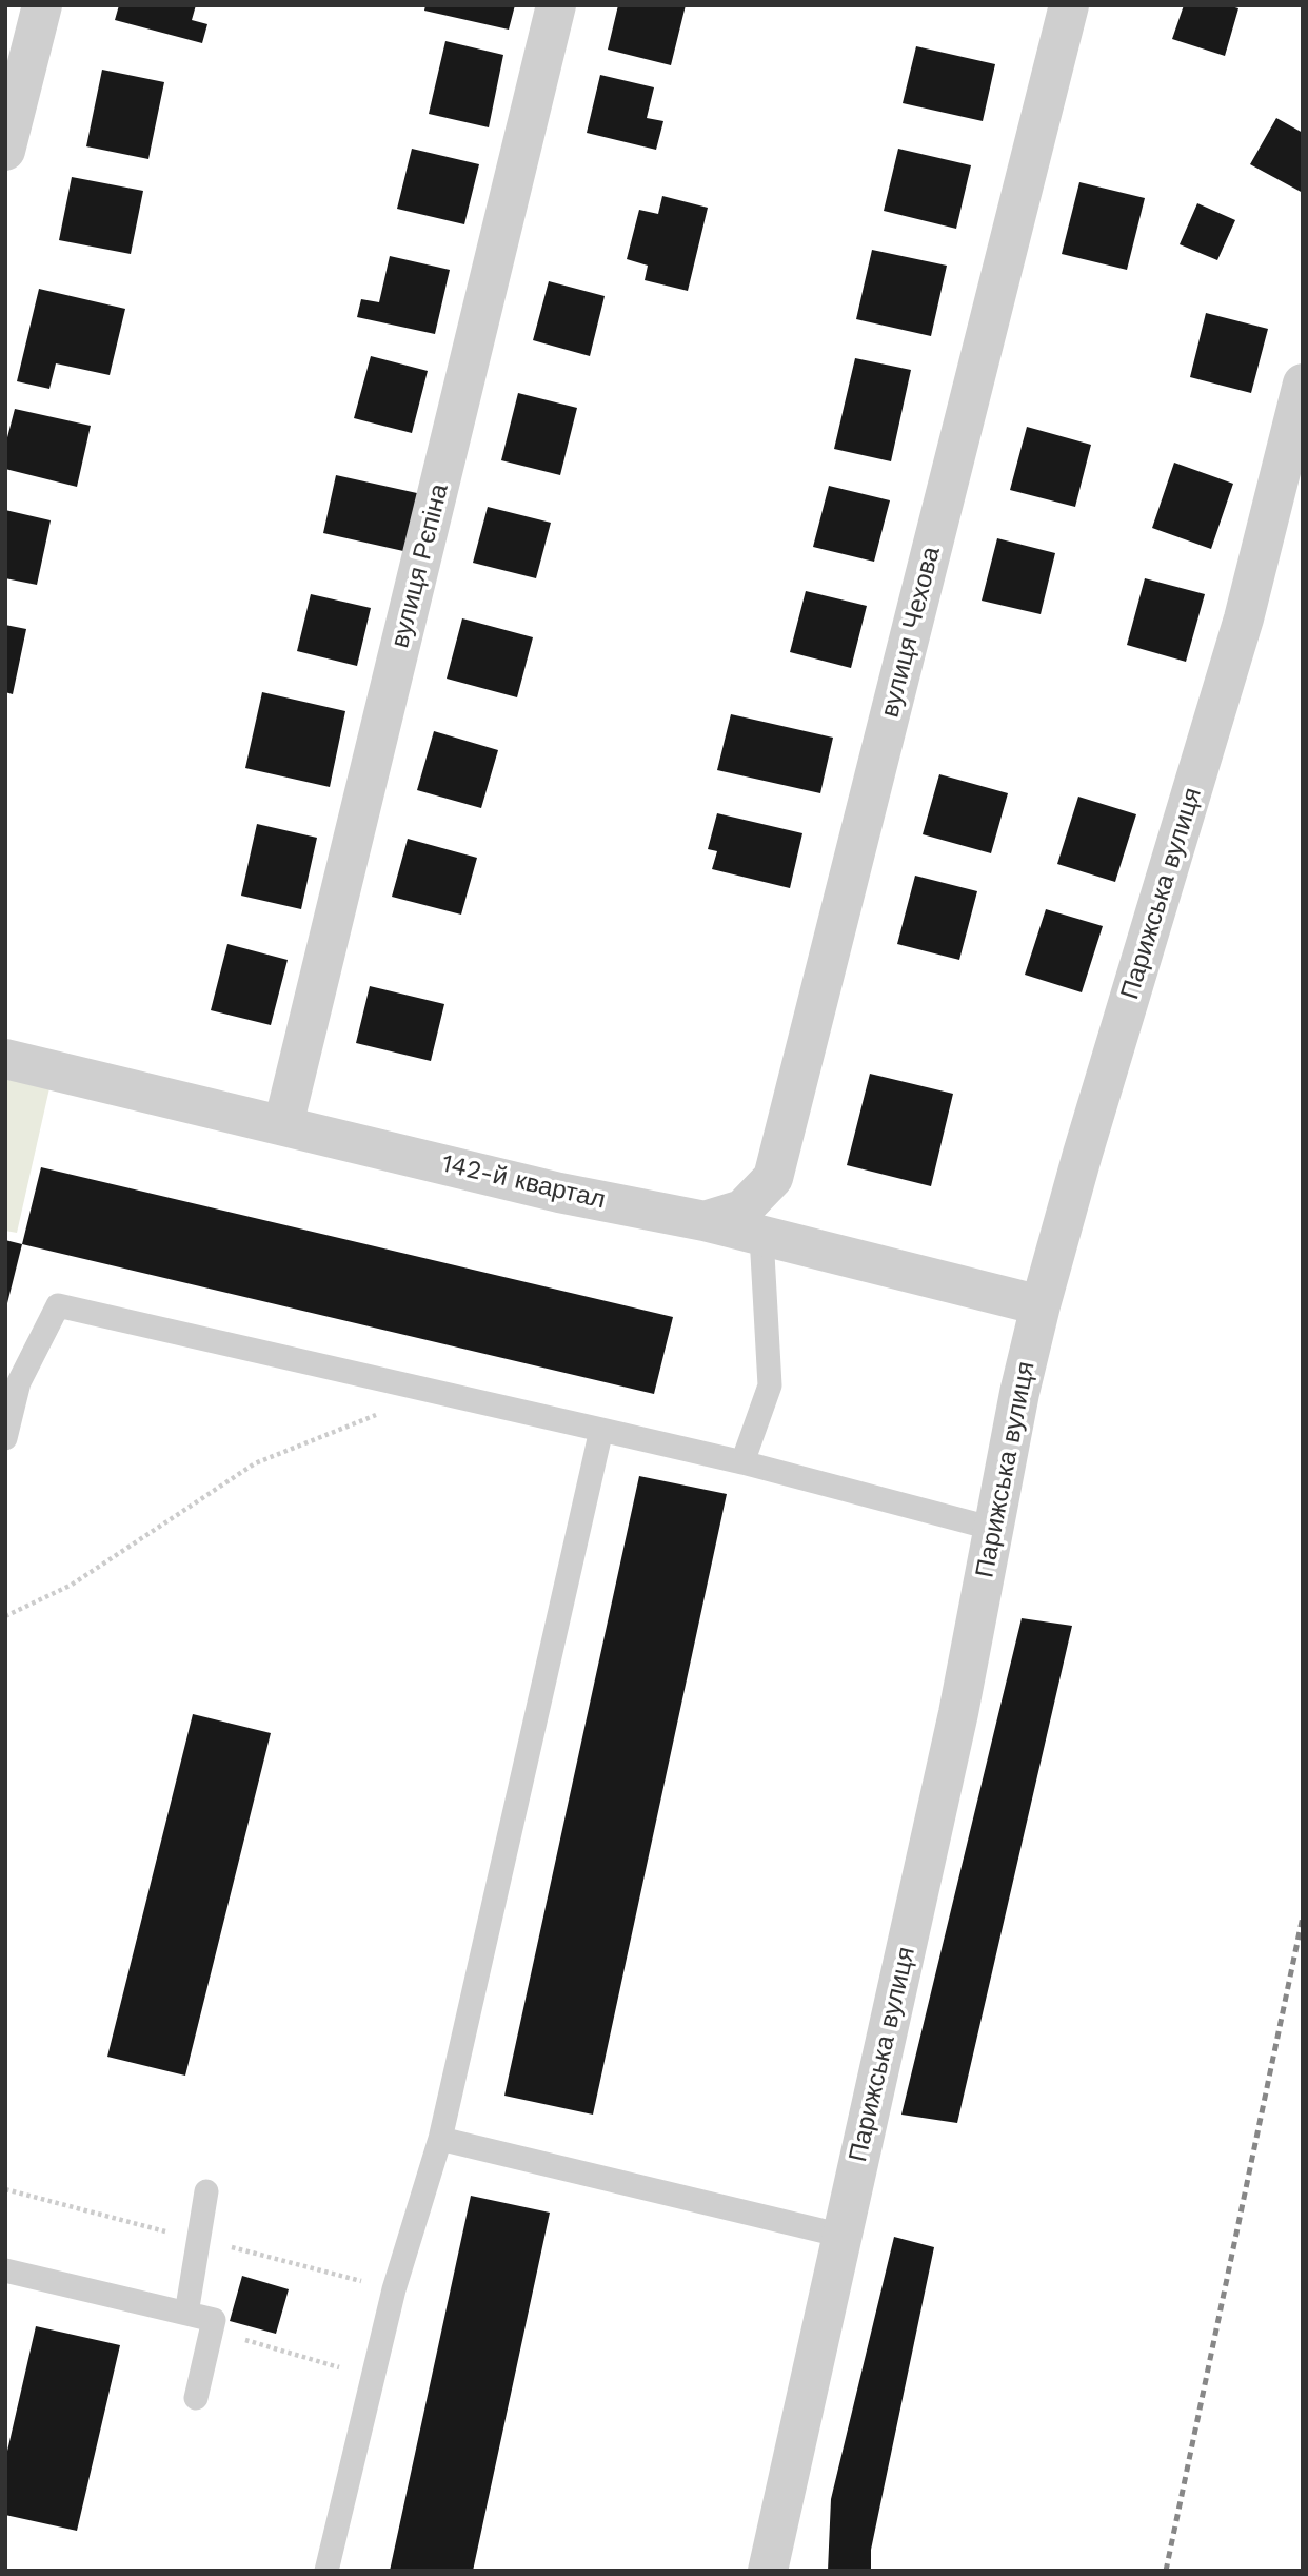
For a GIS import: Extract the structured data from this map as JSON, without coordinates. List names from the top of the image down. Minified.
{"streets":{"street":["вулиця Рєпіна","вулиця Чехова","Парижська вулиця","142-й квартал"]},"crossings":[["вулиця Рєпіна","142-й квартал"],["вулиця Чехова","142-й квартал"],["Парижська вулиця","142-й квартал"]]}
